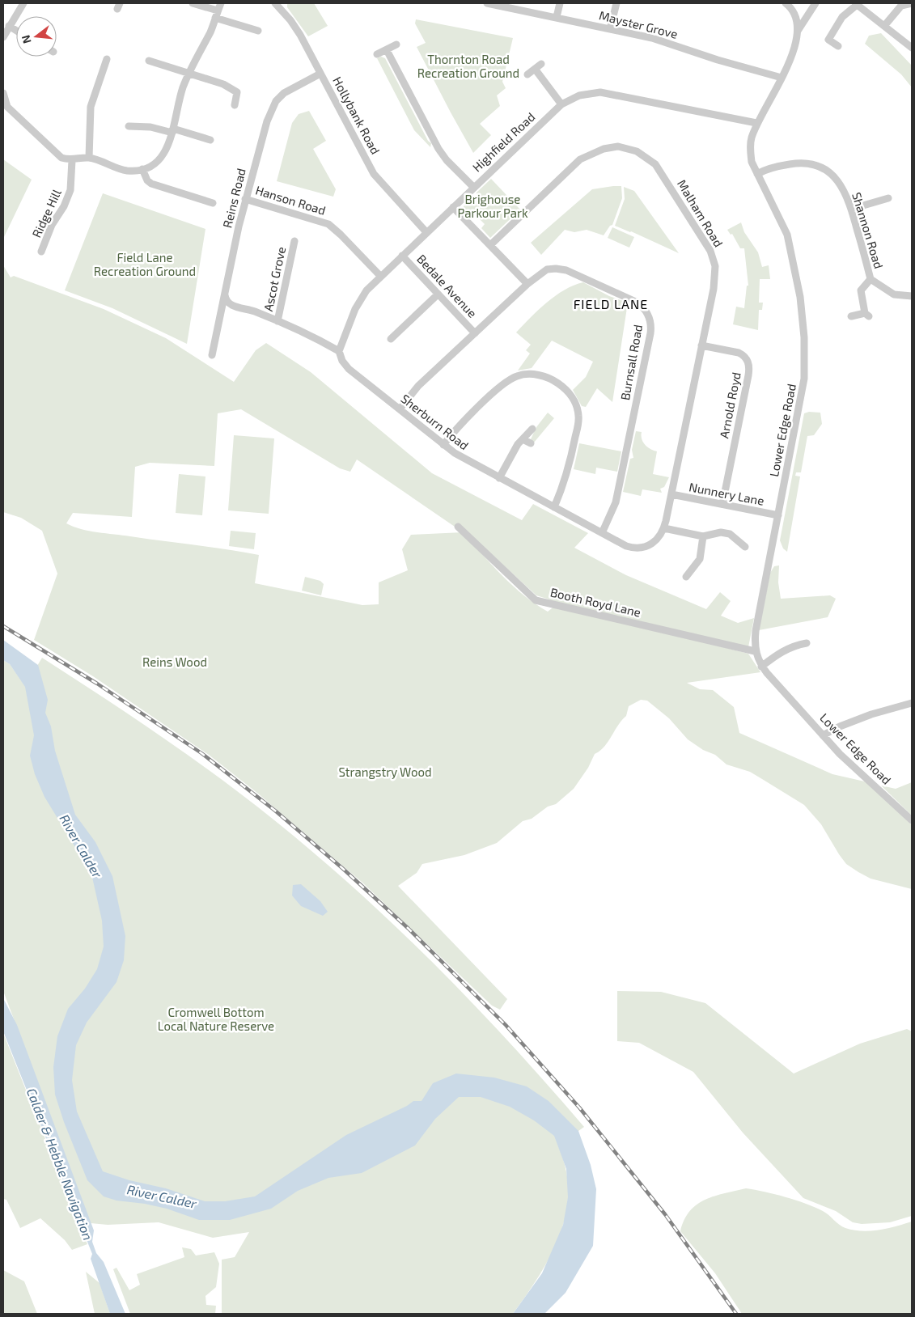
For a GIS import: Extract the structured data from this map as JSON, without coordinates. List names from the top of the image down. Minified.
{"streets":{"street":["Mayster Grove","Hollybank Road","Highfield Road","Reins Road","Hanson Road","Ridge Hill","Malham Road","Shannon Road","Ascot Grove","Bedale Avenue","Burnsall Road","Arnold Royd","Sherburn Road","Lower Edge Road","Nunnery Lane","Booth Royd Lane"]},"crossings":[["Mayster Grove","Lower Edge Road"],["Hollybank Road","Highfield Road"],["Hollybank Road","Reins Road"],["Highfield Road","Hanson Road"],["Highfield Road","Bedale Avenue"],["Highfield Road","Sherburn Road"],["Highfield Road","Lower Edge Road"],["Reins Road","Hanson Road"],["Malham Road","Arnold Royd"],["Malham Road","Sherburn Road"],["Malham Road","Nunnery Lane"],["Shannon Road","Lower Edge Road"],["Bedale Avenue","Burnsall Road"],["Burnsall Road","Sherburn Road"],["Arnold Royd","Nunnery Lane"],["Lower Edge Road","Nunnery Lane"],["Lower Edge Road","Booth Royd Lane"]],"districts":["FIELD LANE"],"water":["River Calder","Calder & Hebble Navigation"],"parks":["Thornton Road Recreation Ground","Brighouse Parkour Park","Field Lane Recreation Ground","Reins Wood","Strangstry Wood","Cromwell Bottom Local Nature Reserve"],"north":"left"}
